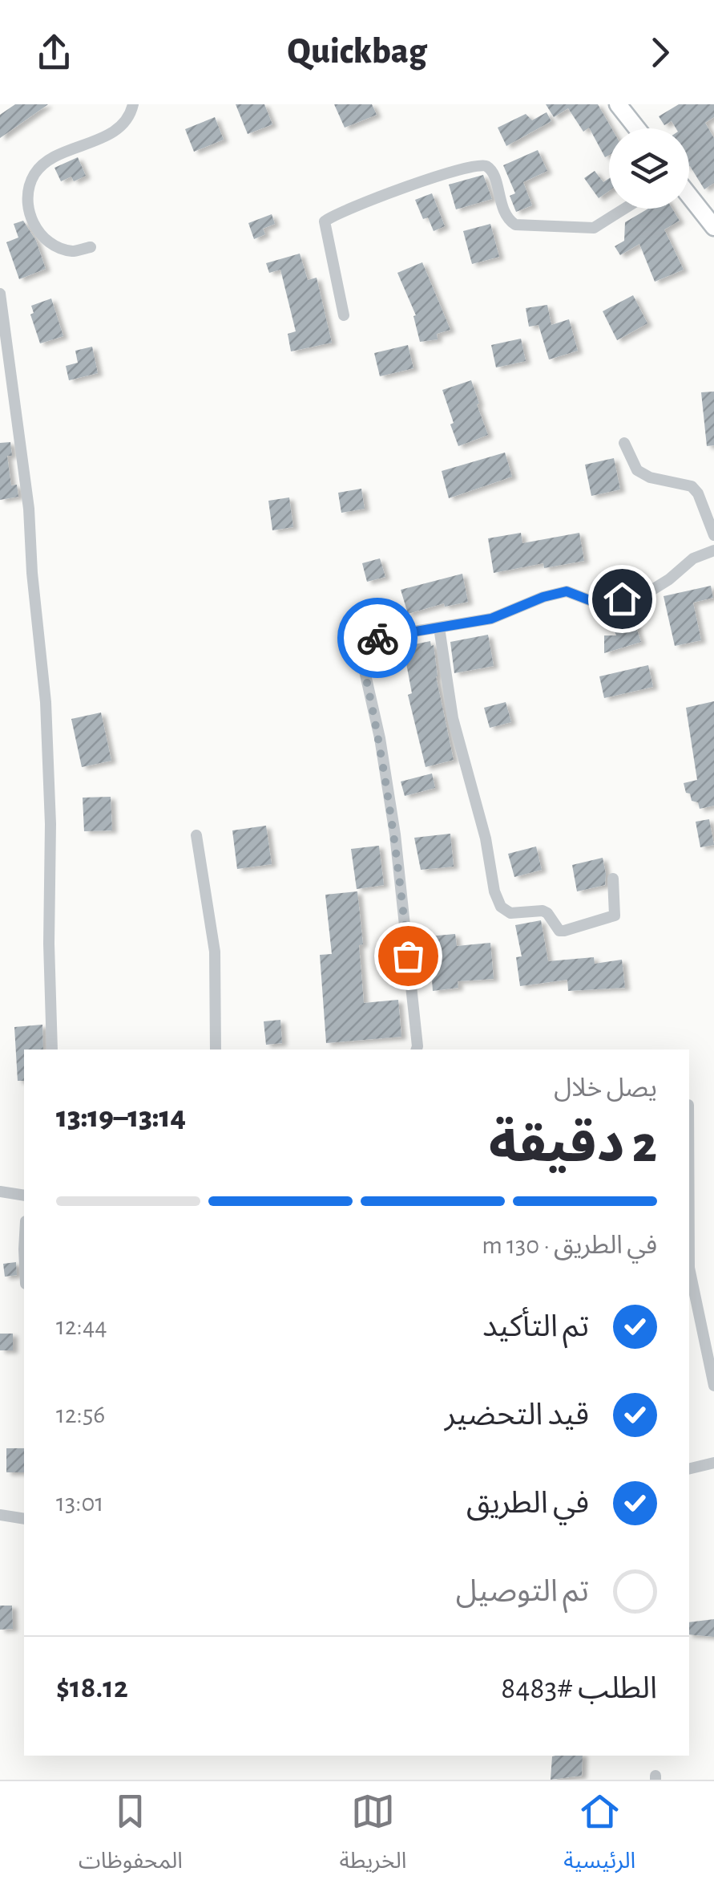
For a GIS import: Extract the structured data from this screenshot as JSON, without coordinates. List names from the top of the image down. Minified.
{"page":{"header":"Quickbag","heading":["2 دقيقة","يصل خلال","13:14–13:19"],"panel":["الطلب #8483","$18.12"],"bar":"في الطريق · 130 m","list":[["تم التأكيد","12:44"],["قيد التحضير","12:56"],["في الطريق","13:01"],"تم التوصيل"],"tabs":["الرئيسية","الخريطة","المحفوظات"]}}
